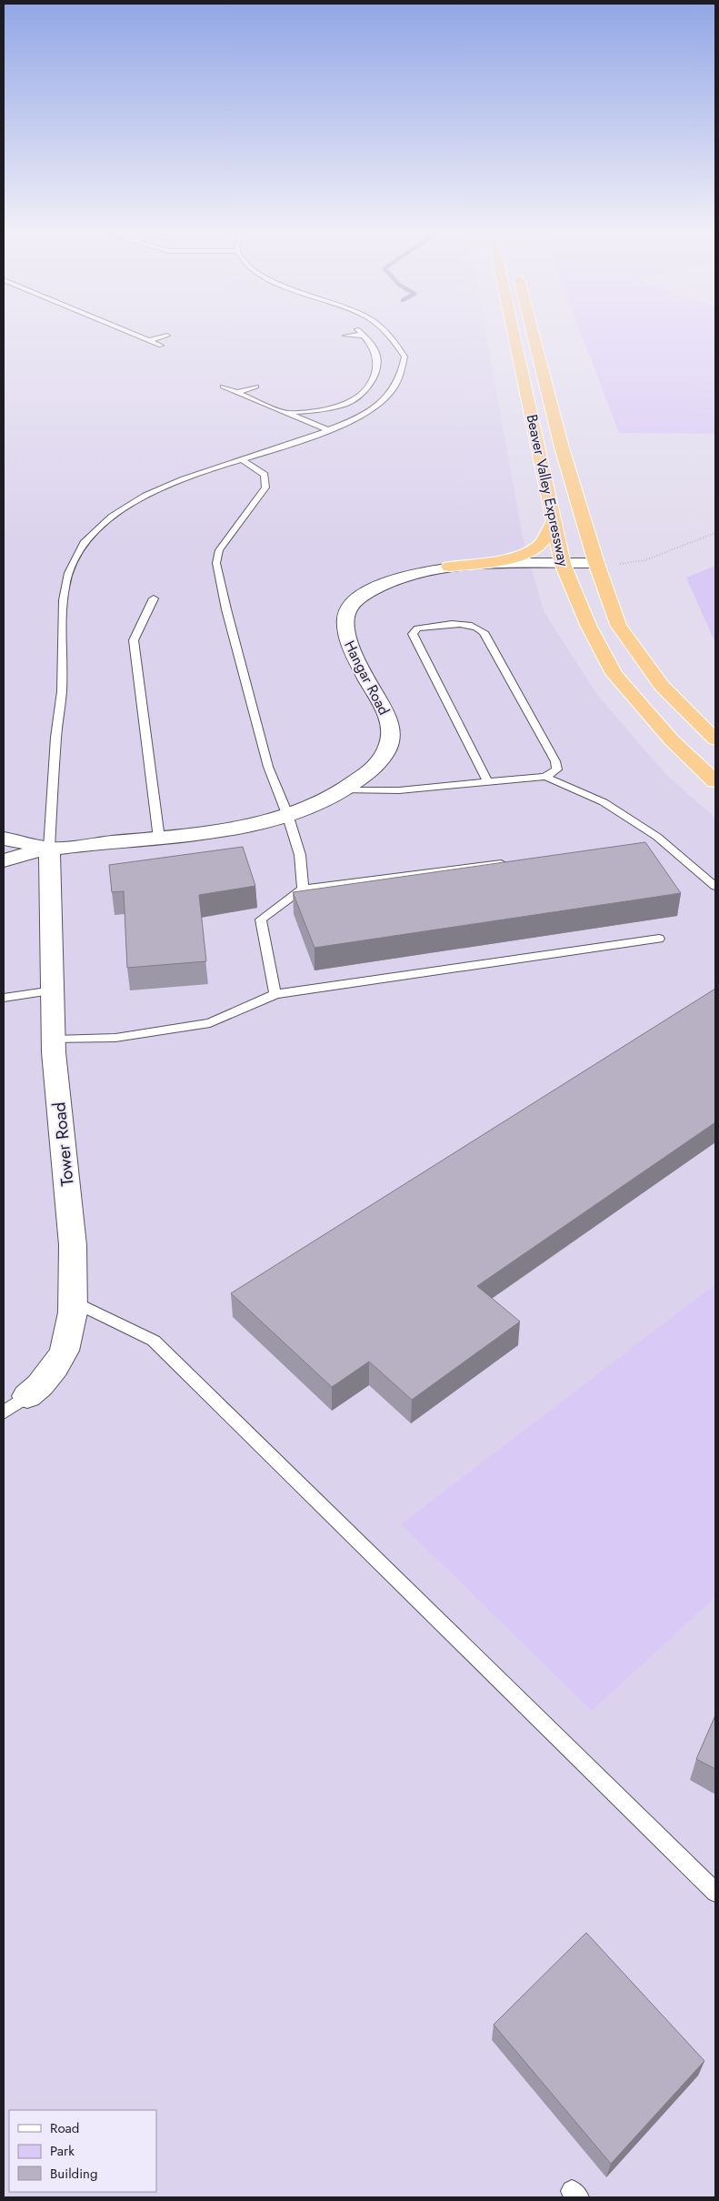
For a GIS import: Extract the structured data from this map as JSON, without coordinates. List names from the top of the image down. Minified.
{"streets":{"highway":["Beaver Valley Expressway"],"street":["Hangar Road","Tower Road"]},"crossings":[["Beaver Valley Expressway","Hangar Road"],["Hangar Road","Tower Road"]],"legend":["Road","Park","Building"]}
